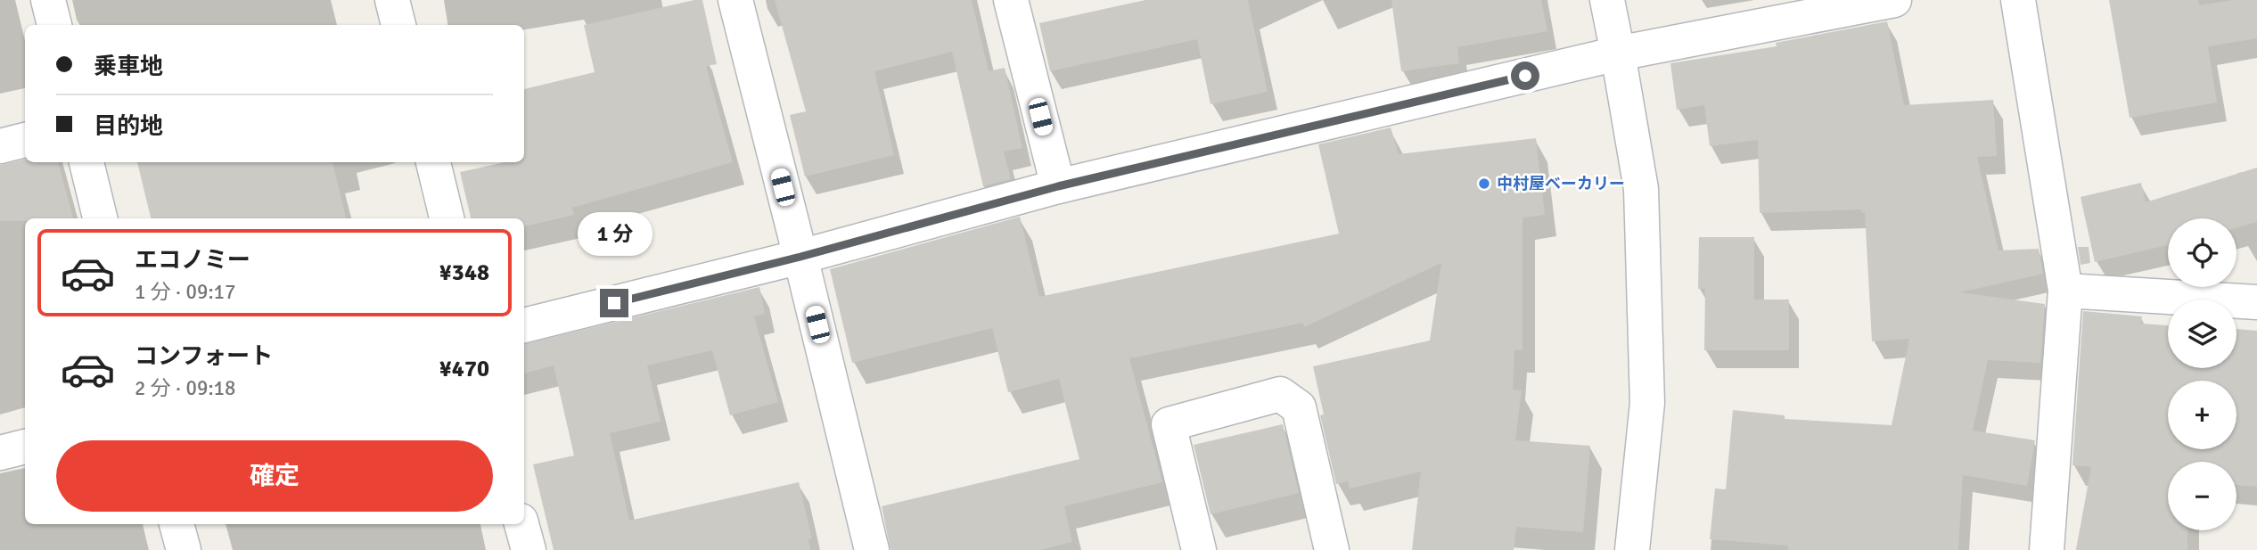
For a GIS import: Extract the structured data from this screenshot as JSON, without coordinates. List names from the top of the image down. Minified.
{"places":["中村屋ベーカリー"],"page":{"banner":["乗車地","目的地"],"bubble":"1 分","map_buttons":["+","−"],"list":[{"name":"エコノミー","note":"1 分 · 09:17","value":"¥348"},{"name":"コンフォート","note":"2 分 · 09:18","value":"¥470"}],"buttons":"確定"}}
